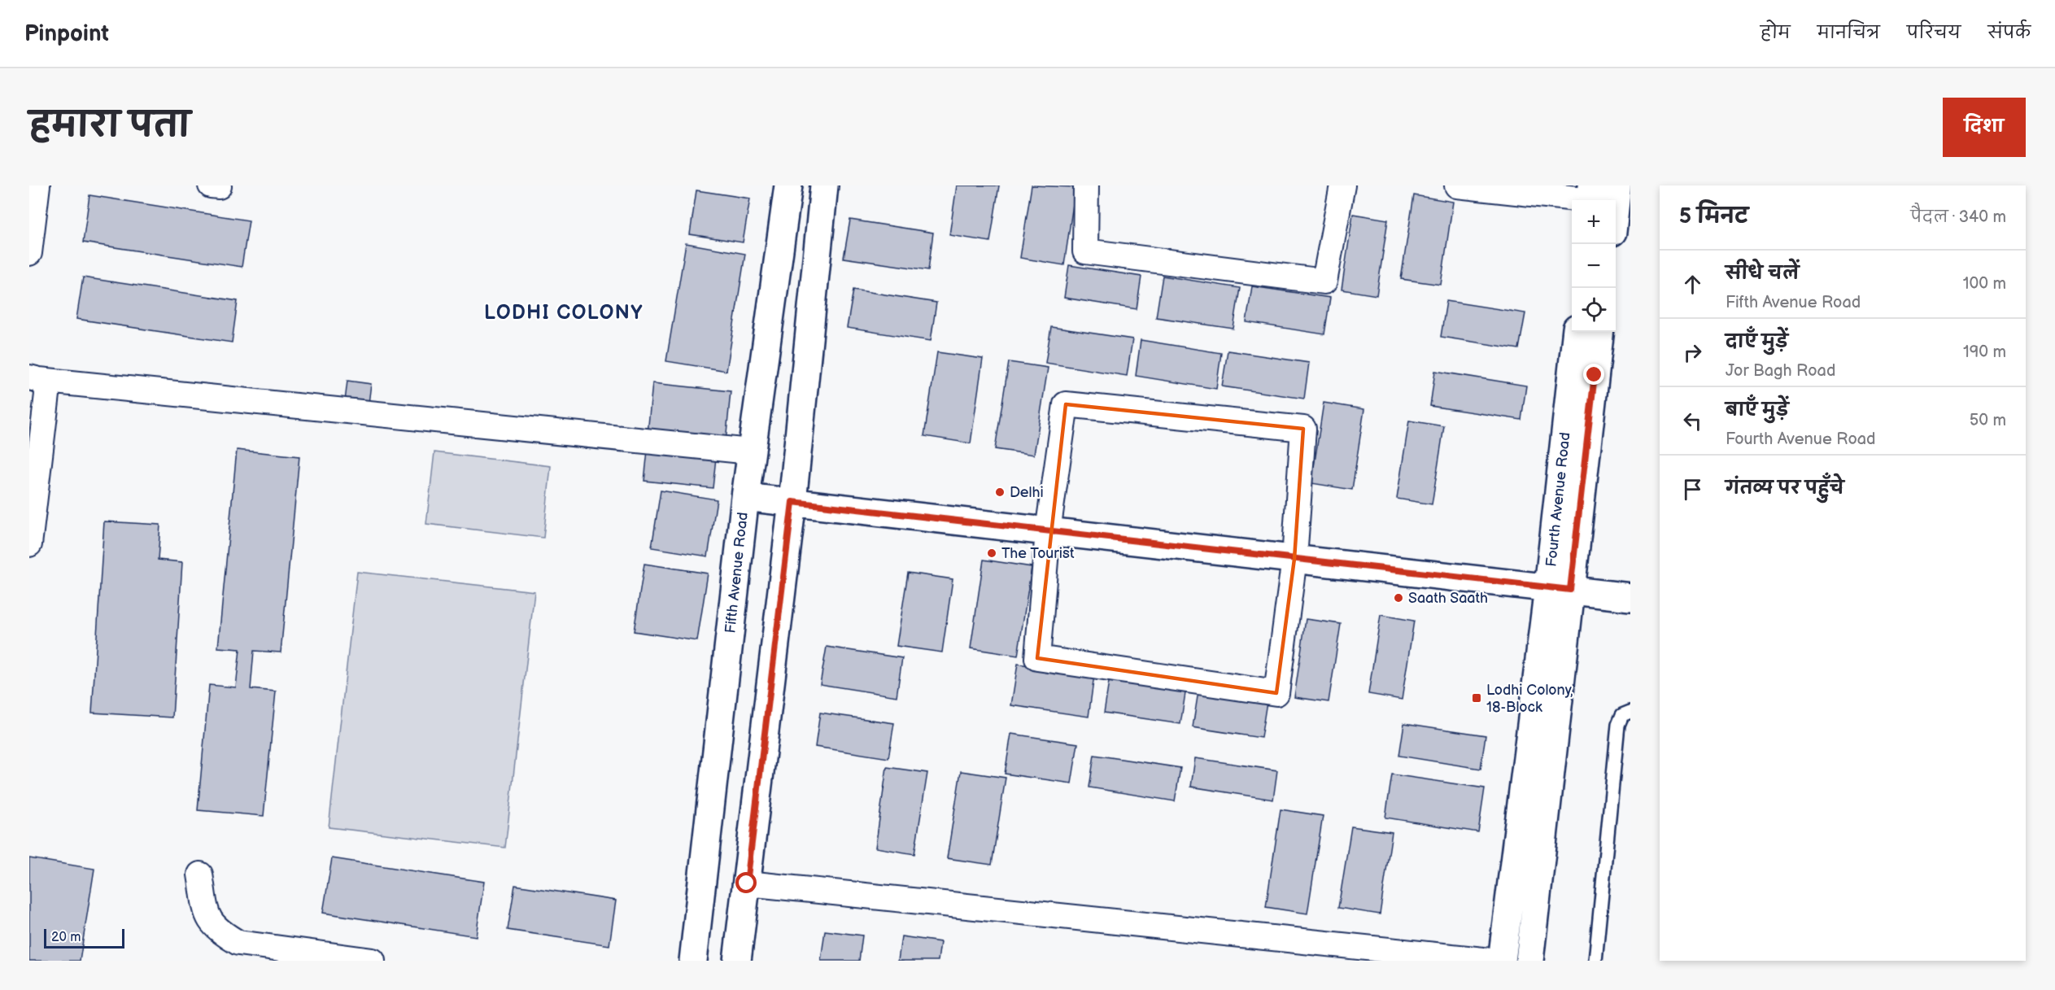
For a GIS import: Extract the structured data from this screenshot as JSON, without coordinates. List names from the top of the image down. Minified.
{"streets":{"street":["Fourth Avenue Road","Fifth Avenue Road"]},"districts":["LODHI COLONY"],"places":{"other":["Delhi","The Tourist","Saath Saath"],"transit":["Lodhi Colony, 18-Block"]},"scale_bar":"20 m","page":{"header":"Pinpoint","nav":["होम","मानचित्र","परिचय","संपर्क"],"title":"हमारा पता","buttons":"दिशा","heading":["5 मिनट","पैदल · 340 m"],"map_buttons":["+","−"],"list":[["सीधे चलें","Fifth Avenue Road","100 m"],["दाएँ मुड़ें","Jor Bagh Road","190 m"],["बाएँ मुड़ें","Fourth Avenue Road","50 m"],"गंतव्य पर पहुँचे"],"scale":"20 m"}}
